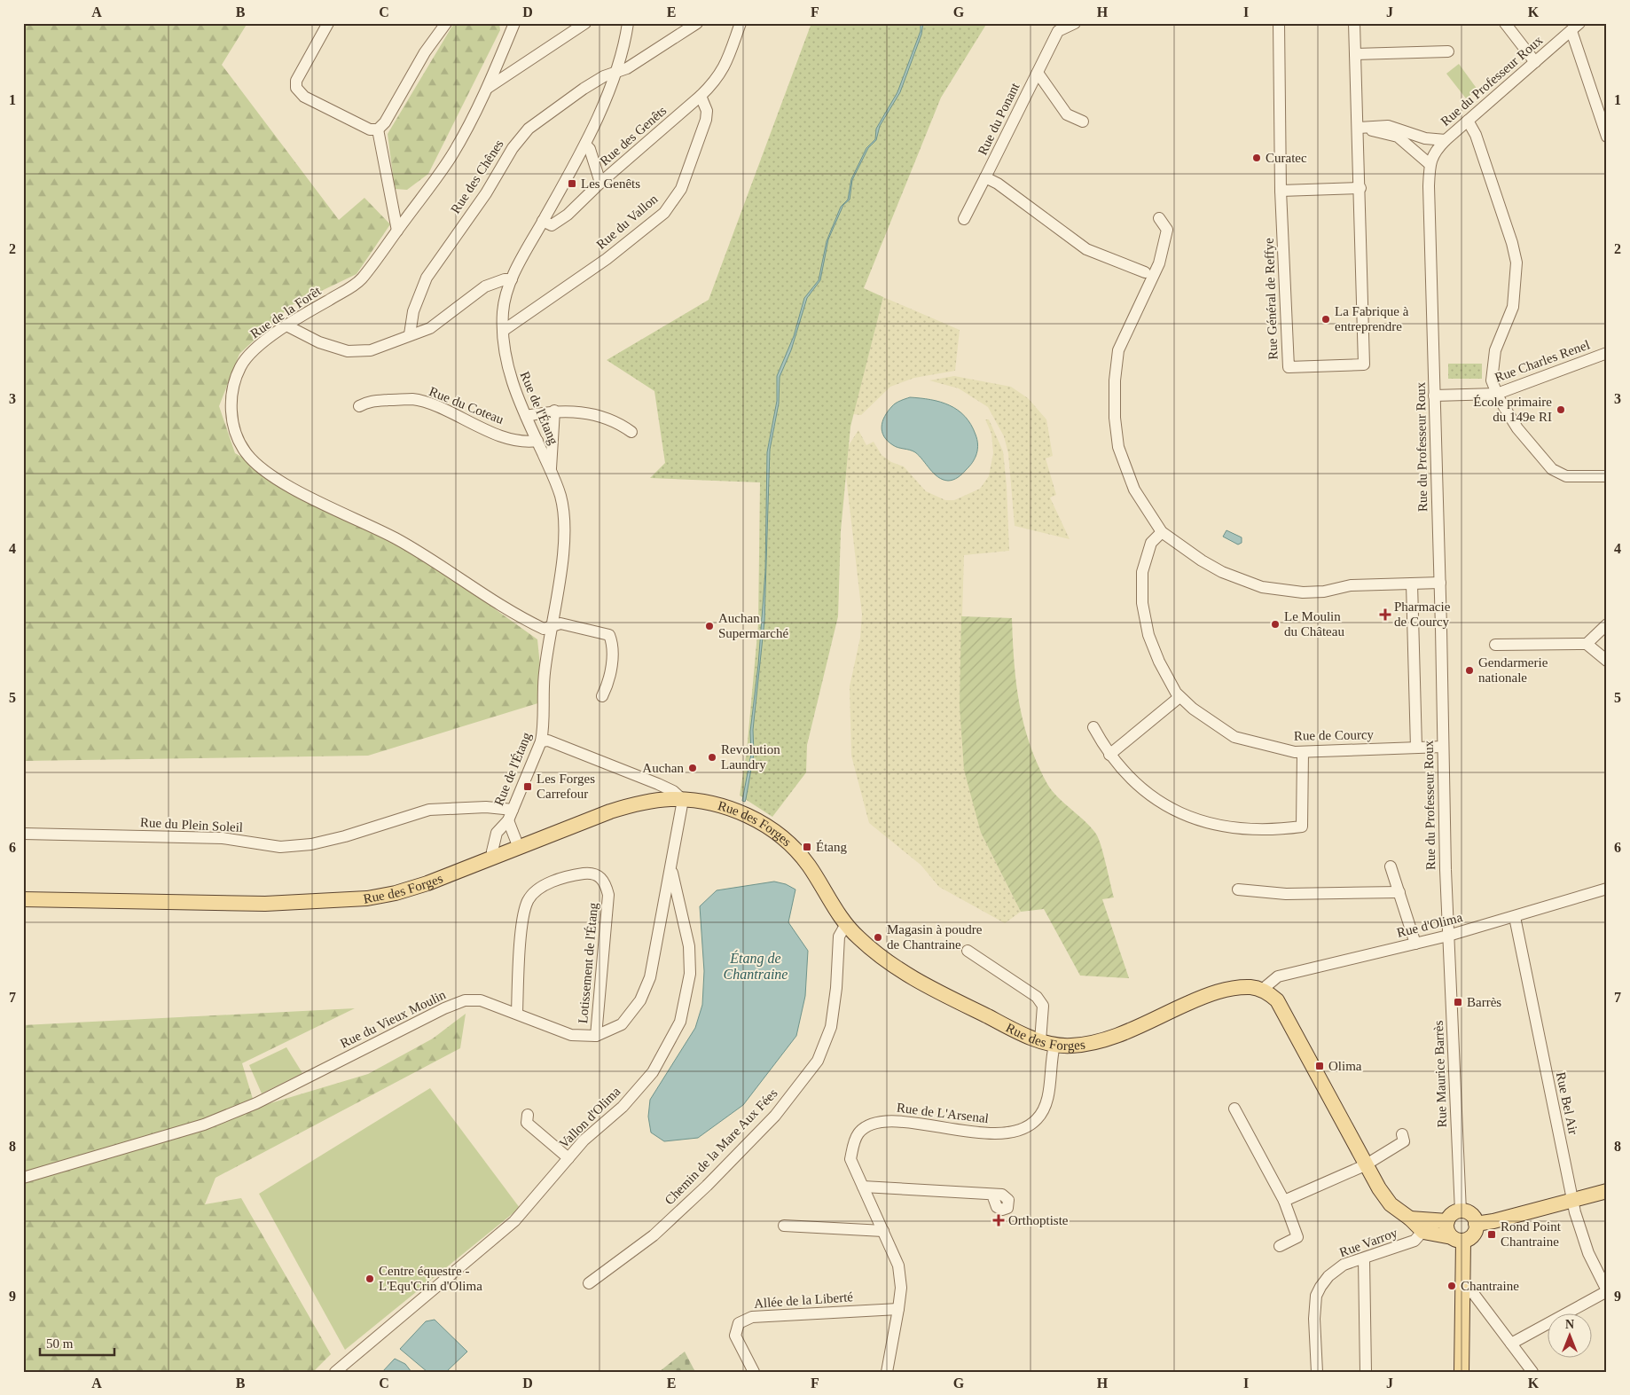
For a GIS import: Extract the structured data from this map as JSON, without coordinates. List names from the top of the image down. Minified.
{"streets":{"main road":["Rue des Forges"],"street":["Rue du Professeur Roux","Rue du Ponant","Rue des Genêts","Rue des Chênes","Rue du Vallon","Rue Général de Reffye","Rue de la Forêt","Rue Charles Renel","Rue du Coteau","Rue de l'Étang","Rue de Courcy","Rue du Plein Soleil","Rue d'Olima","Lotissement de l'Étang","Rue du Vieux Moulin","Rue Maurice Barrès","Rue Bel Air","Rue de L'Arsenal","Vallon d'Olima","Chemin de la Mare Aux Fées","Rue Varroy","Allée de la Liberté"]},"crossings":[["Rue du Professeur Roux","Rue Charles Renel"],["Rue du Professeur Roux","Rue de Courcy"],["Rue du Professeur Roux","Rue d'Olima"],["Rue du Professeur Roux","Rue Maurice Barrès"],["Rue des Genêts","Rue du Vallon"],["Rue des Genêts","Rue de l'Étang"],["Rue des Chênes","Rue de l'Étang"],["Rue du Vallon","Rue de l'Étang"],["Rue de la Forêt","Rue de l'Étang"],["Rue du Coteau","Rue de l'Étang"],["Rue de l'Étang","Rue du Plein Soleil"],["Rue de l'Étang","Rue des Forges"],["Rue des Forges","Rue d'Olima"],["Rue des Forges","Rue de L'Arsenal"],["Rue des Forges","Vallon d'Olima"],["Rue des Forges","Chemin de la Mare Aux Fées"],["Rue d'Olima","Rue Maurice Barrès"],["Rue d'Olima","Rue Bel Air"],["Lotissement de l'Étang","Rue du Vieux Moulin"],["Rue du Vieux Moulin","Vallon d'Olima"],["Rue de L'Arsenal","Allée de la Liberté"]],"water":["Étang de Chantraine"],"places":{"other":["Curatec","La Fabrique à entreprendre","École primaire du 149e RI","Le Moulin du Château","Auchan Supermarché","Gendarmerie nationale","Revolution Laundry","Auchan","Magasin à poudre de Chantraine","Centre équestre - L'Equ'Crin d'Olima","Chantraine"],"transit":["Les Genêts","Les Forges Carrefour","Étang","Barrès","Olima","Rond Point Chantraine"],"health":["Pharmacie de Courcy","Orthoptiste"]},"scale_bar":"50 m","north":"top","grid":{"columns":["A","B","C","D","E","F","G","H","I","J","K"],"rows":["1","2","3","4","5","6","7","8","9"]}}
